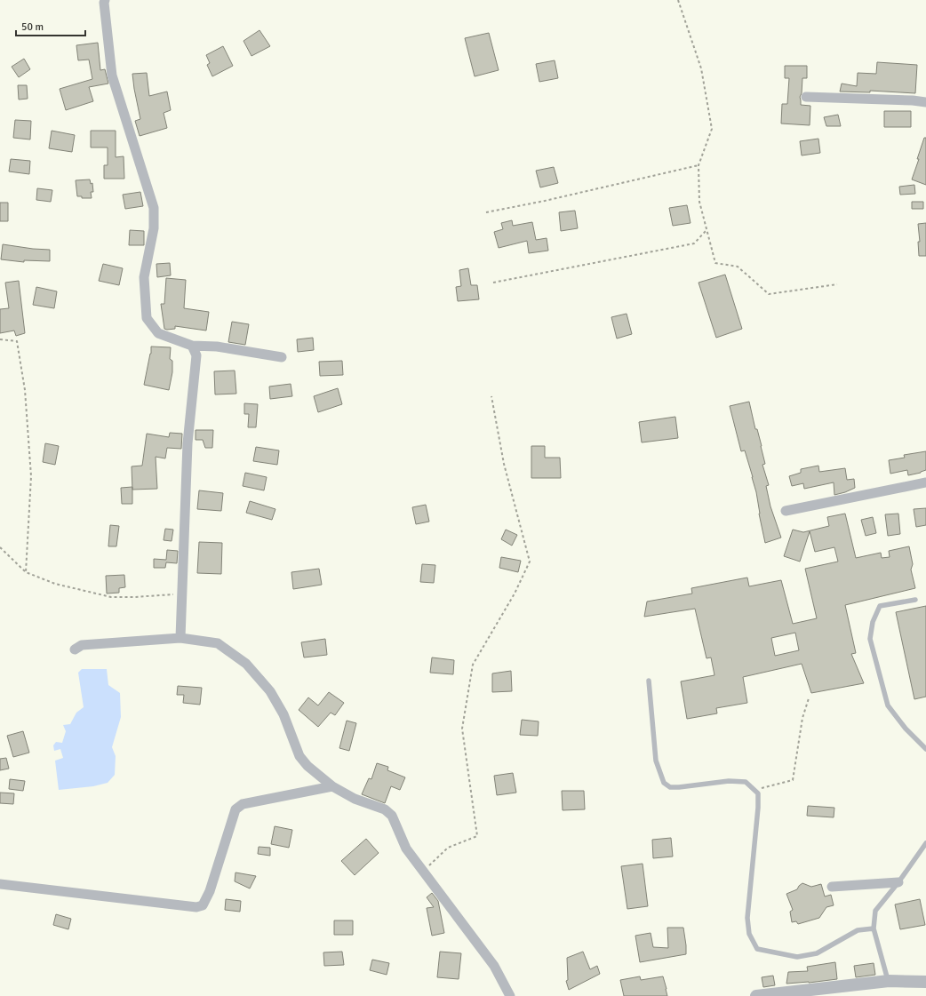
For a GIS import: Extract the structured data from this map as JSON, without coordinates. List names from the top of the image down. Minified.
{"scale_bar":"50 m"}
